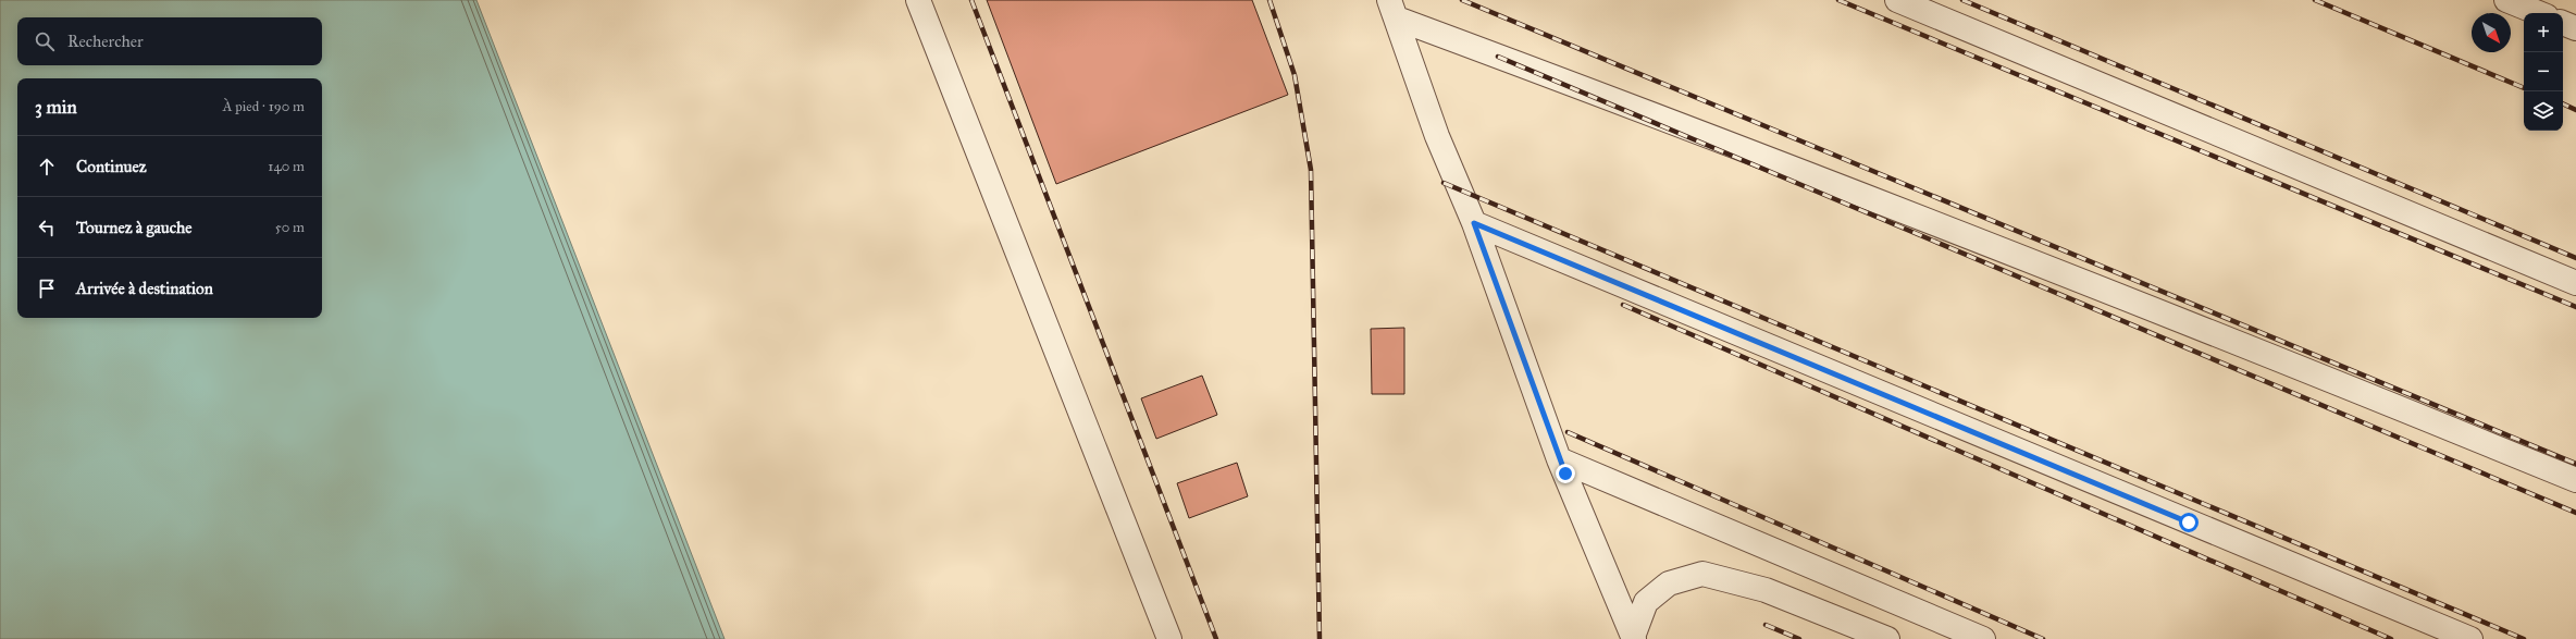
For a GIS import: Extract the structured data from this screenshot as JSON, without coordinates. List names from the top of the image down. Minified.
{"north":"bottom right","page":{"map_buttons":["+","−"],"search":"Rechercher","heading":["3 min","À pied · 190 m"],"list":[["Continuez","140 m"],["Tournez à gauche","50 m"],"Arrivée à destination"]}}
